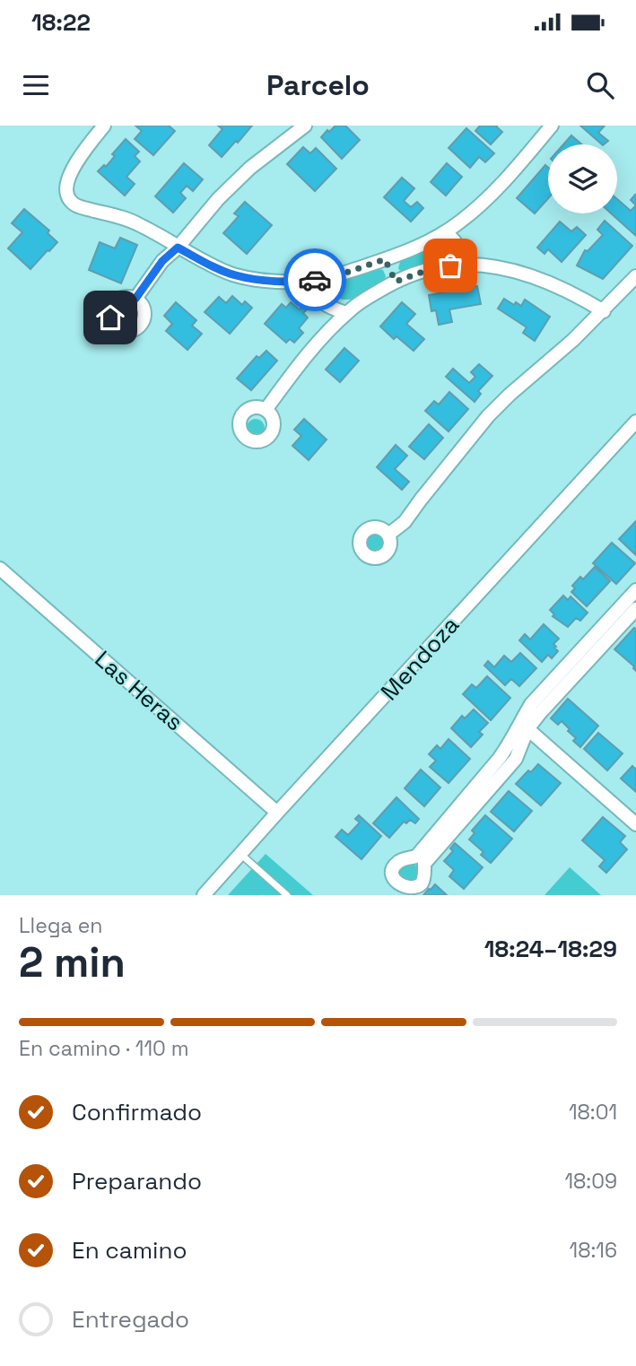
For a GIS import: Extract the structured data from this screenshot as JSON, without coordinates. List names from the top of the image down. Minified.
{"streets":{"street":["Mendoza","Las Heras"]},"crossings":[["Mendoza","Las Heras"]],"page":{"status":"18:22","header":"Parcelo","heading":["2 min","Llega en","18:24–18:29"],"bar":"En camino · 110 m","list":[["Confirmado","18:01"],["Preparando","18:09"],["En camino","18:16"],"Entregado"]}}
